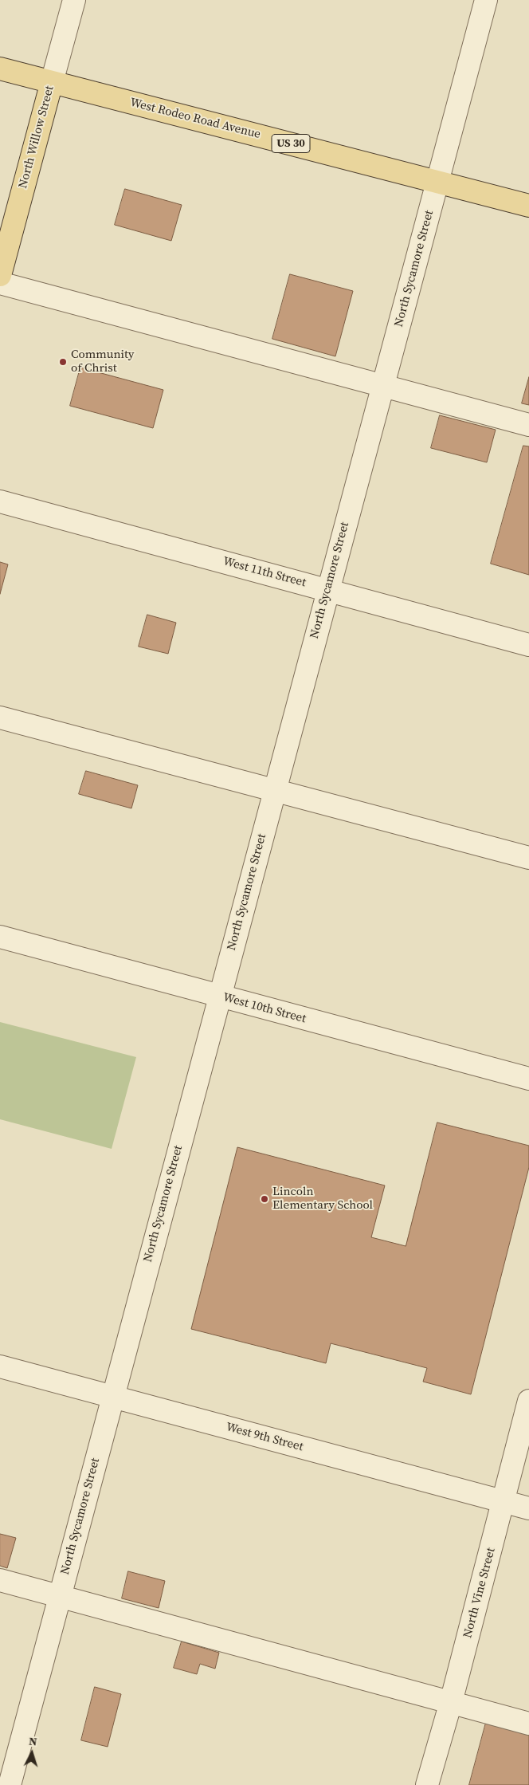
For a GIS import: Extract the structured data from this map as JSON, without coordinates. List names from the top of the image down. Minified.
{"streets":{"main road":["West Rodeo Road Avenue","North Willow Street","US 30"],"street":["North Sycamore Street","West 11th Street","West 10th Street","West 9th Street","North Vine Street"]},"crossings":[["West Rodeo Road Avenue","North Willow Street"],["West Rodeo Road Avenue","North Sycamore Street"],["North Sycamore Street","West 11th Street"],["North Sycamore Street","West 10th Street"],["North Sycamore Street","West 9th Street"],["West 9th Street","North Vine Street"]],"places":["Community of Christ","Lincoln Elementary School"],"north":"top"}
